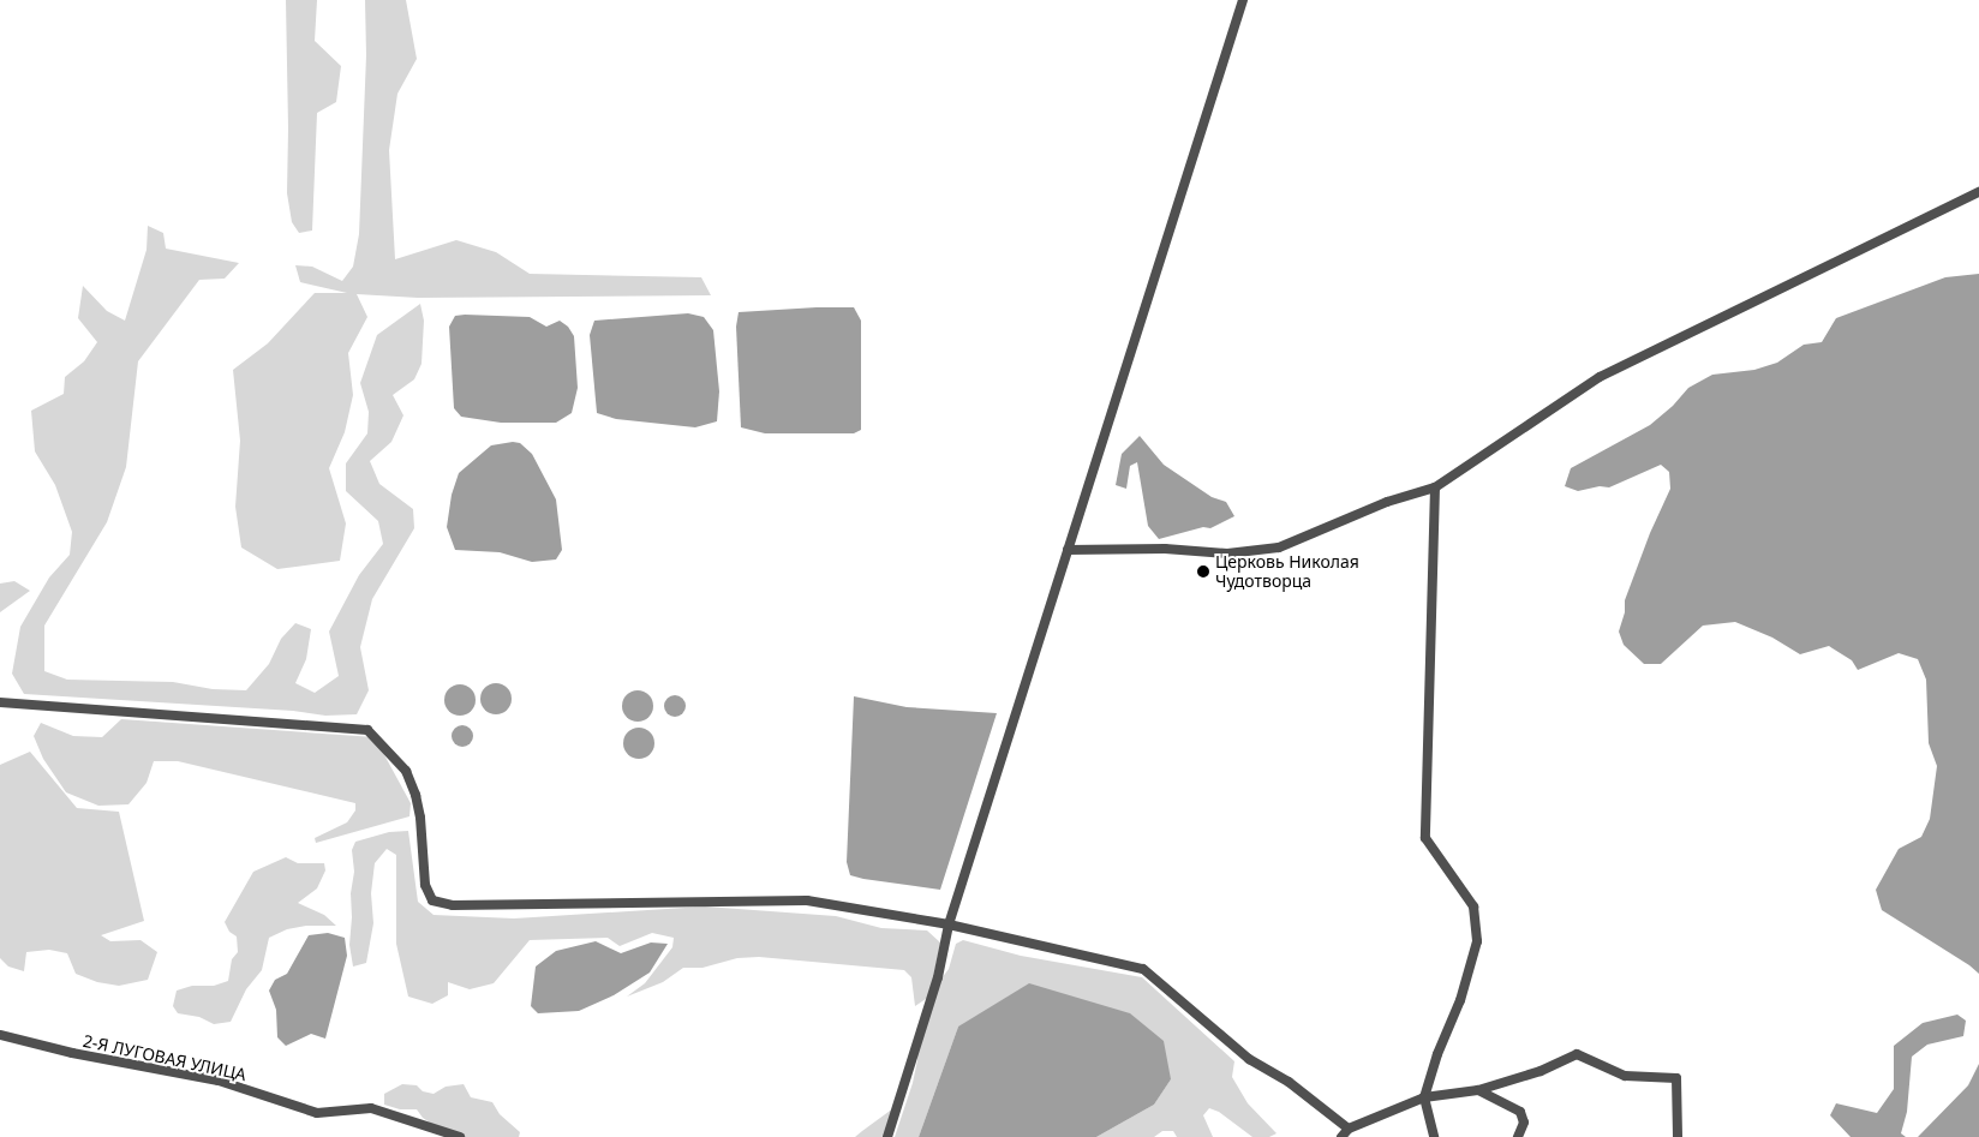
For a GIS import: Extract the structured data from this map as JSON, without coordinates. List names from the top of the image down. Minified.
{"streets":{"street":["2-Я ЛУГОВАЯ УЛИЦА"]},"places":["Церковь Николая Чудотворца"]}
